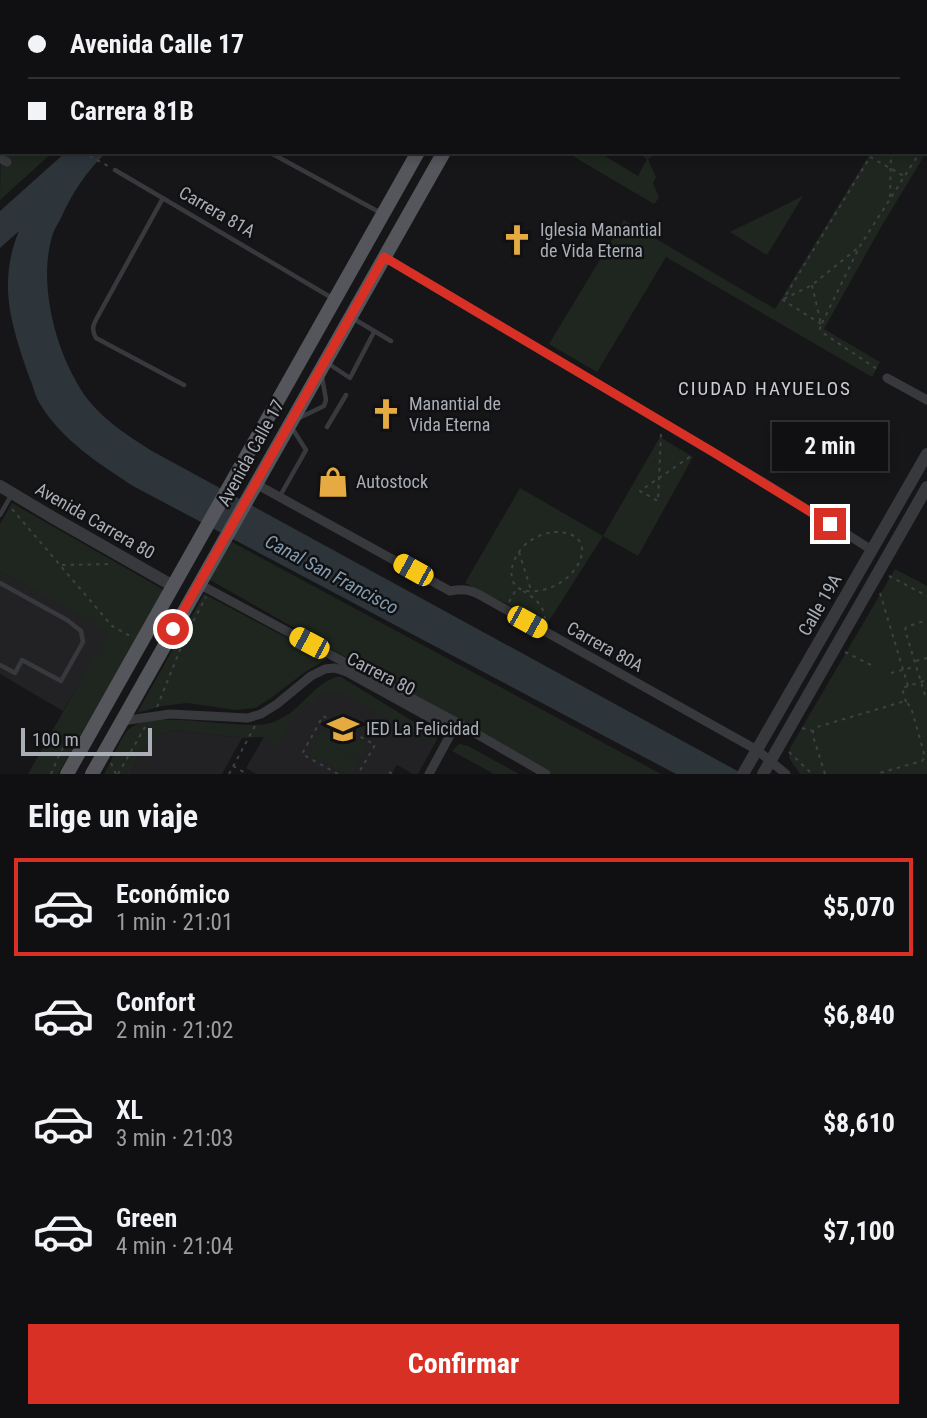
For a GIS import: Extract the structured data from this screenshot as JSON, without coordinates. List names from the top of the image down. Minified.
{"streets":{"main road":["Avenida Calle 17"],"street":["Avenida Carrera 80","Calle 19A","Carrera 80A","Carrera 80"],"lane":["Carrera 81A"]},"crossings":[["Carrera 81A","Avenida Calle 17"],["Avenida Calle 17","Avenida Carrera 80"],["Avenida Calle 17","Carrera 80A"],["Avenida Calle 17","Carrera 80"],["Calle 19A","Carrera 80A"]],"districts":["CIUDAD HAYUELOS"],"water":["Canal San Francisco"],"places":{"church":["Iglesia Manantial de Vida Eterna","Manantial de Vida Eterna"],"shop":["Autostock"],"school or university":["IED La Felicidad"]},"scale_bar":"100 m","page":{"banner":["Avenida Calle 17","Carrera 81B"],"bubble":"2 min","scale":"100 m","heading":"Elige un viaje","list":[{"name":"Económico","note":"1 min · 21:01","value":"$5,070"},{"name":"Confort","note":"2 min · 21:02","value":"$6,840"},{"name":"XL","note":"3 min · 21:03","value":"$8,610"},{"name":"Green","note":"4 min · 21:04","value":"$7,100"}],"buttons":"Confirmar"}}
